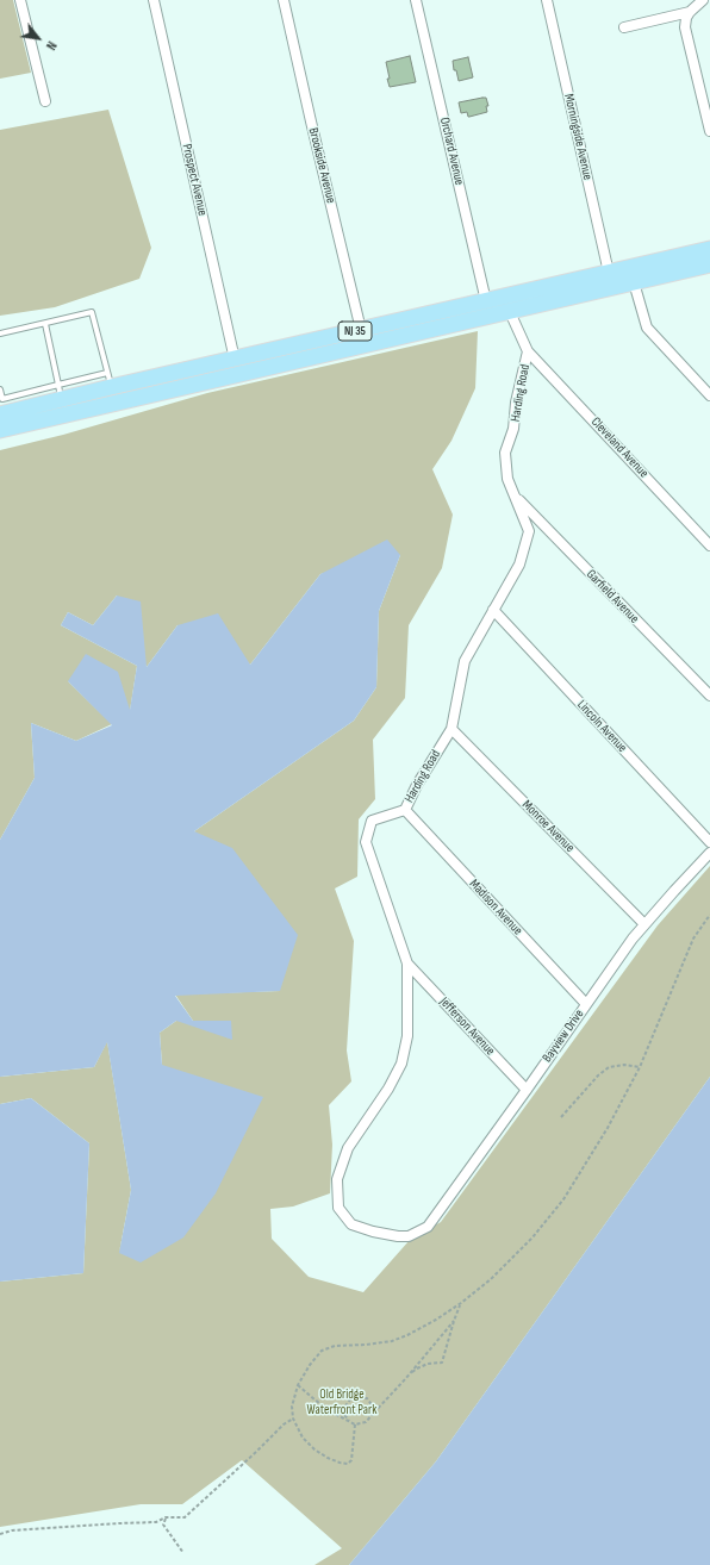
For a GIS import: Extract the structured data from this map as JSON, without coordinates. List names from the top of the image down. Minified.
{"streets":{"highway":["NJ 35"],"street":["Morningside Avenue","Orchard Avenue","Brookside Avenue","Prospect Avenue","Harding Road","Cleveland Avenue","Garfield Avenue","Lincoln Avenue","Monroe Avenue","Madison Avenue","Jefferson Avenue","Bayview Drive"]},"crossings":[["Morningside Avenue","NJ 35"],["Orchard Avenue","NJ 35"],["Brookside Avenue","NJ 35"],["Prospect Avenue","NJ 35"],["NJ 35","Harding Road"],["Harding Road","Cleveland Avenue"],["Harding Road","Garfield Avenue"],["Harding Road","Lincoln Avenue"],["Harding Road","Monroe Avenue"],["Harding Road","Madison Avenue"],["Harding Road","Jefferson Avenue"],["Harding Road","Bayview Drive"],["Monroe Avenue","Bayview Drive"],["Madison Avenue","Bayview Drive"],["Jefferson Avenue","Bayview Drive"]],"parks":["Old Bridge Waterfront Park"],"north":"bottom right"}
